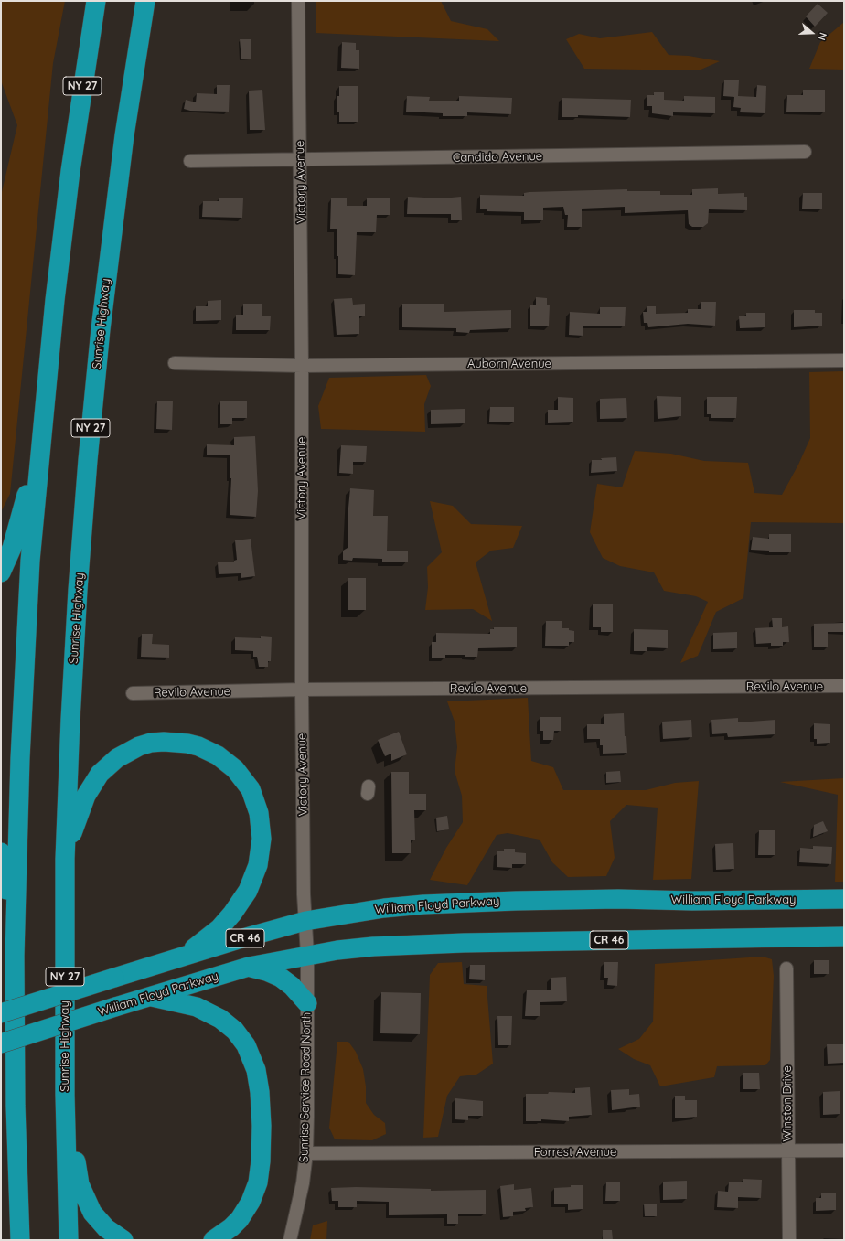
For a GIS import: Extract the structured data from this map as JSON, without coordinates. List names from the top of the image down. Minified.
{"streets":{"highway":["NY 27","Sunrise Highway","William Floyd Parkway","CR 46"],"street":["Candido Avenue","Victory Avenue","Auborn Avenue","Revilo Avenue","Sunrise Service Road North","Winston Drive","Forrest Avenue"]},"crossings":[["Candido Avenue","Victory Avenue"],["Victory Avenue","Auborn Avenue"],["Victory Avenue","Revilo Avenue"],["Victory Avenue","William Floyd Parkway"],["Victory Avenue","Sunrise Service Road North"],["William Floyd Parkway","Sunrise Service Road North"],["Sunrise Service Road North","Forrest Avenue"],["Winston Drive","Forrest Avenue"]],"north":"right"}
